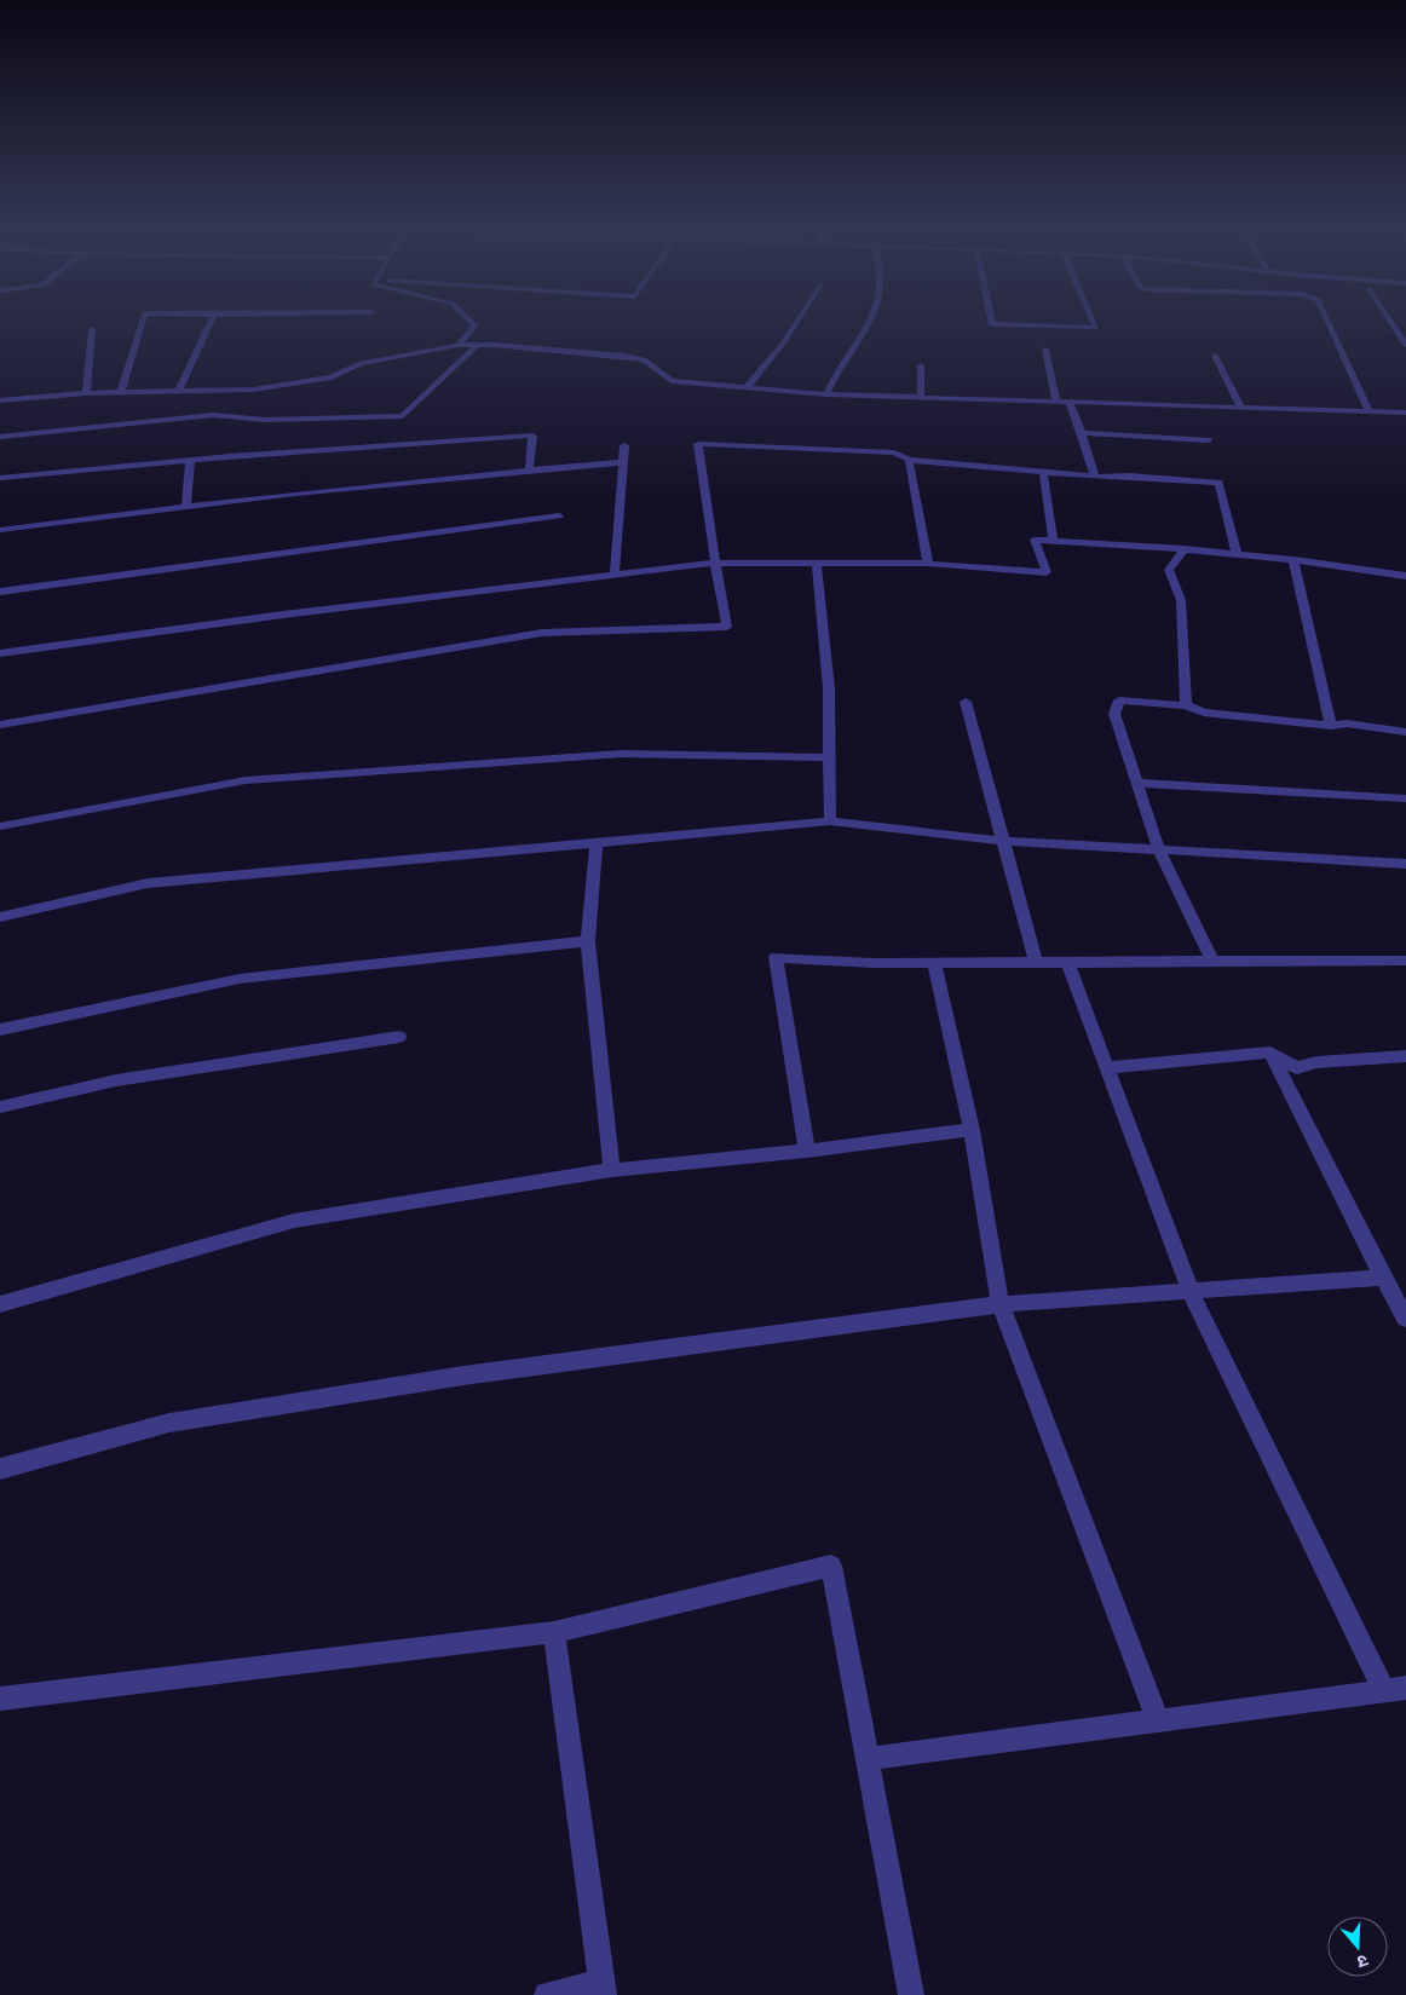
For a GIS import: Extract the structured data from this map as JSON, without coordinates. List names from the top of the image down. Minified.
{"north":"bottom"}
